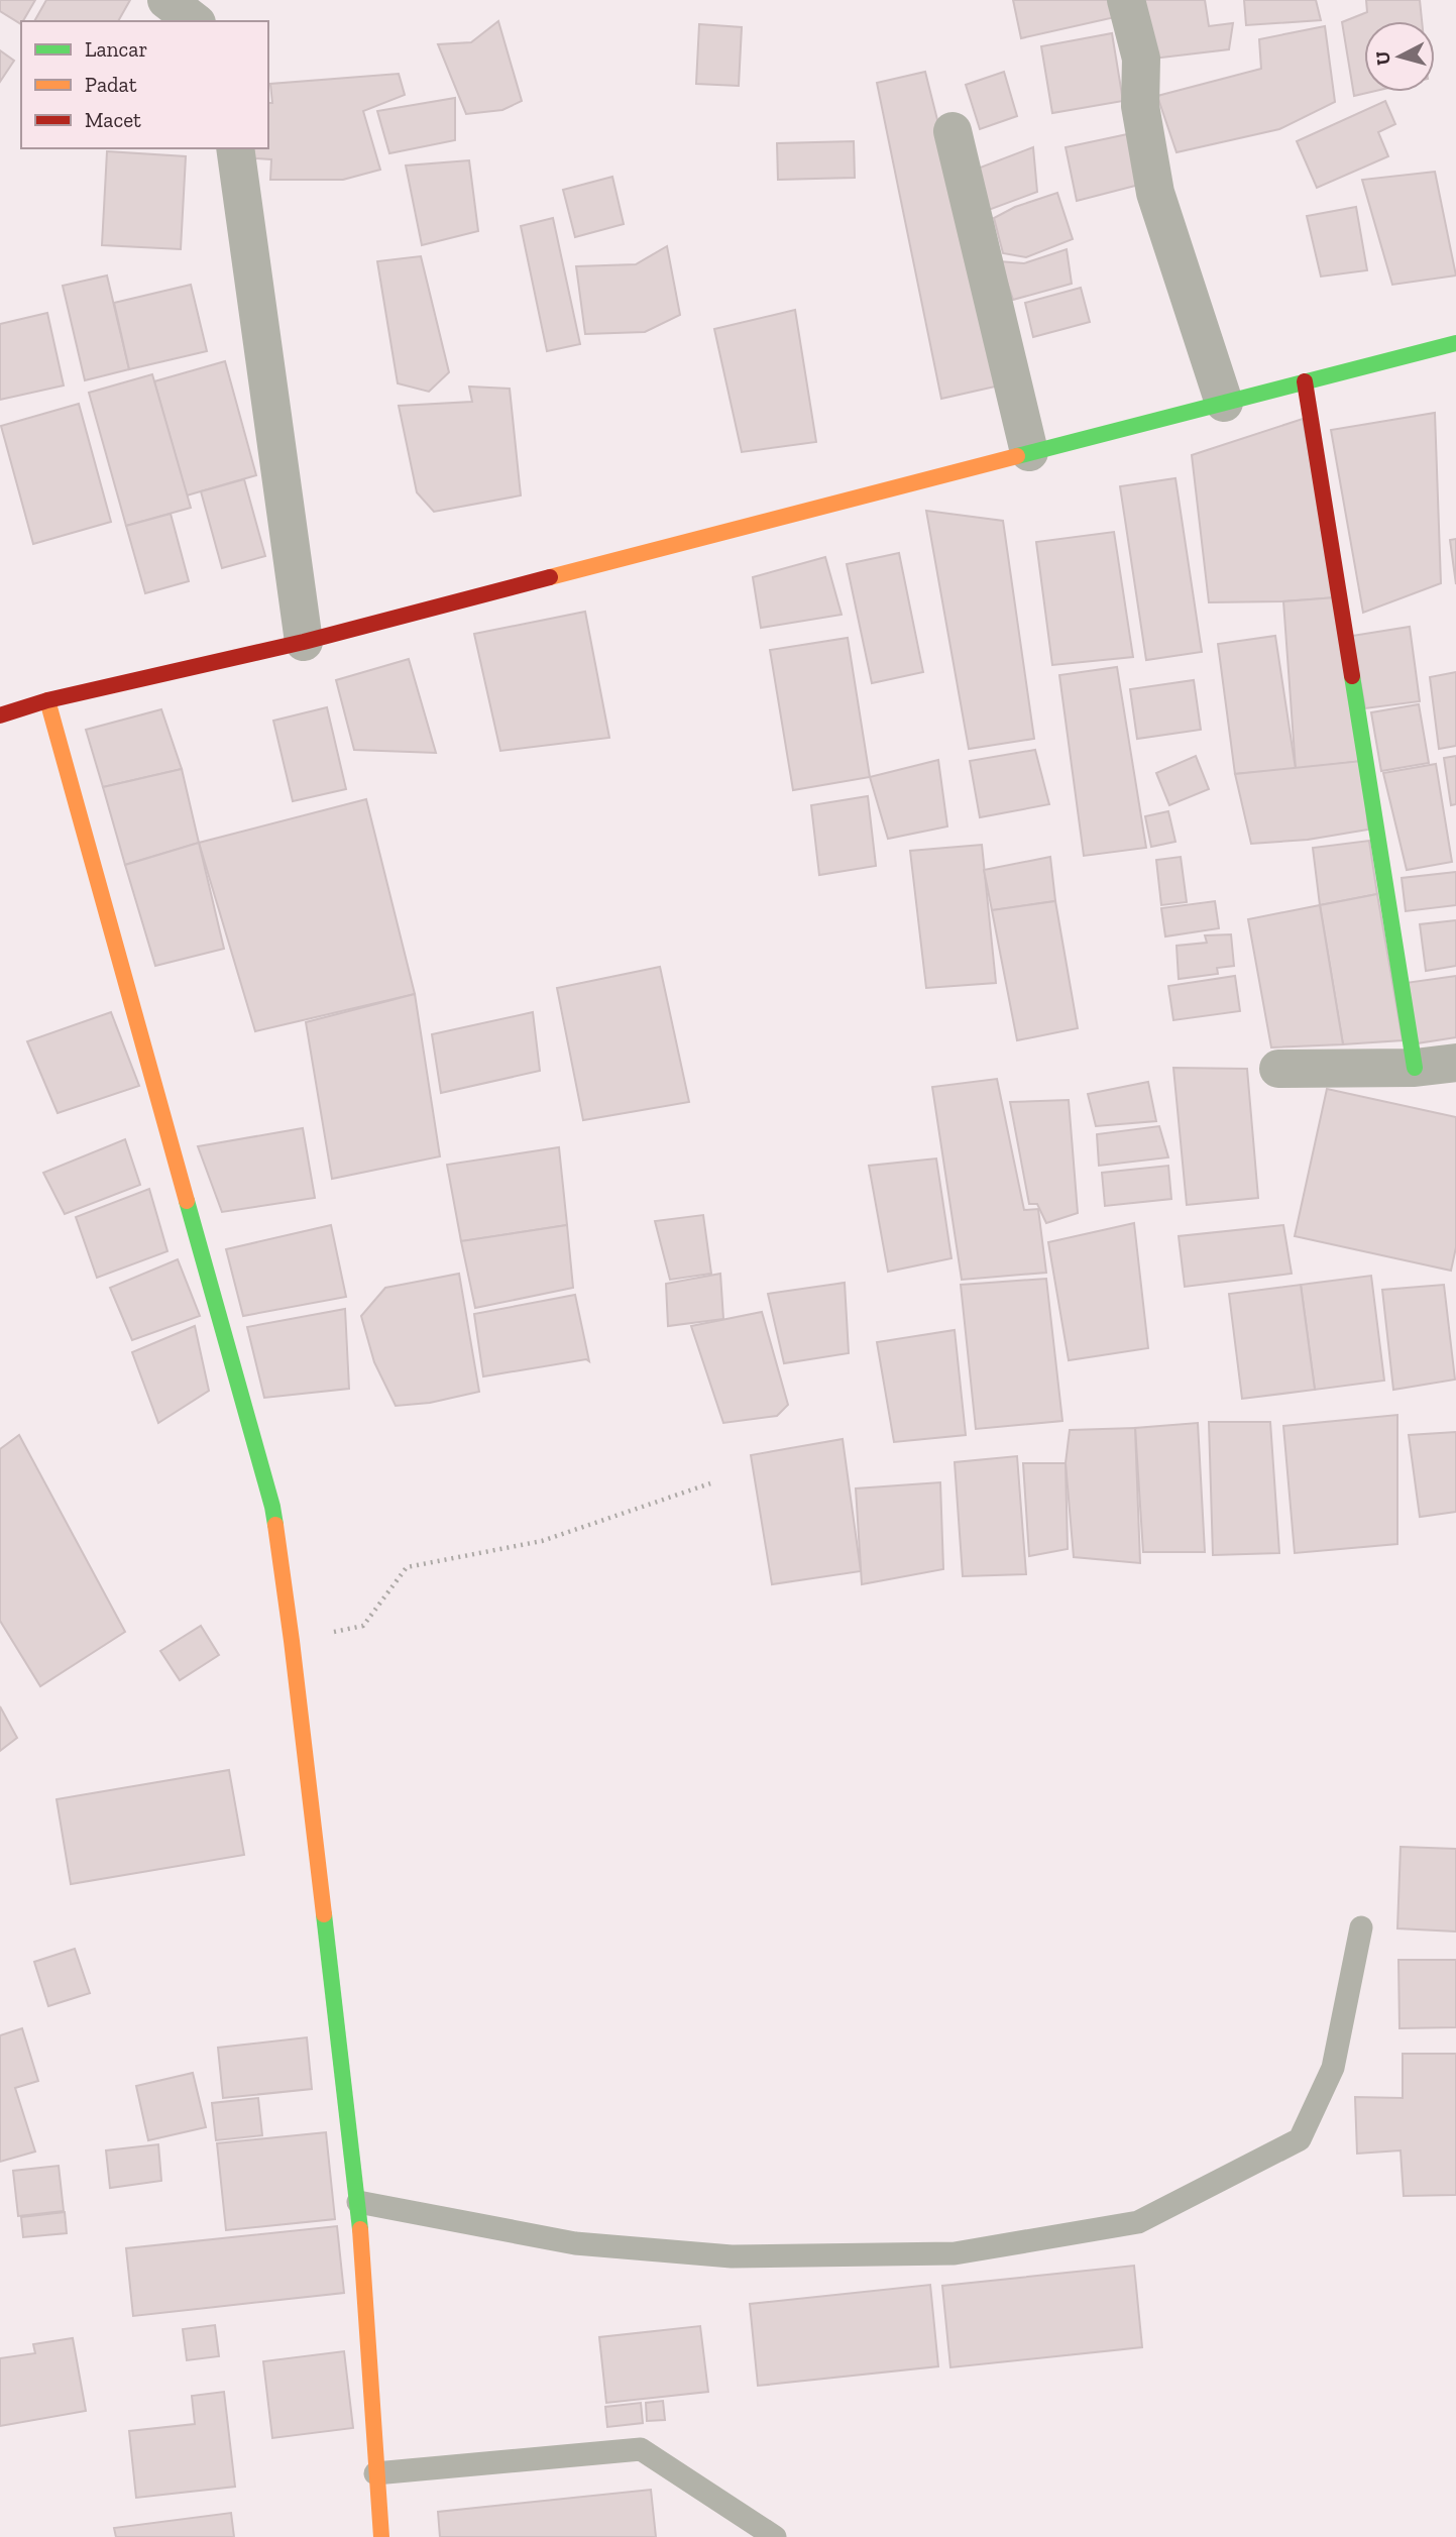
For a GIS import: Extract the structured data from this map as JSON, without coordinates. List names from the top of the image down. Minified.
{"legend":["Lancar","Padat","Macet"],"north":"left"}
